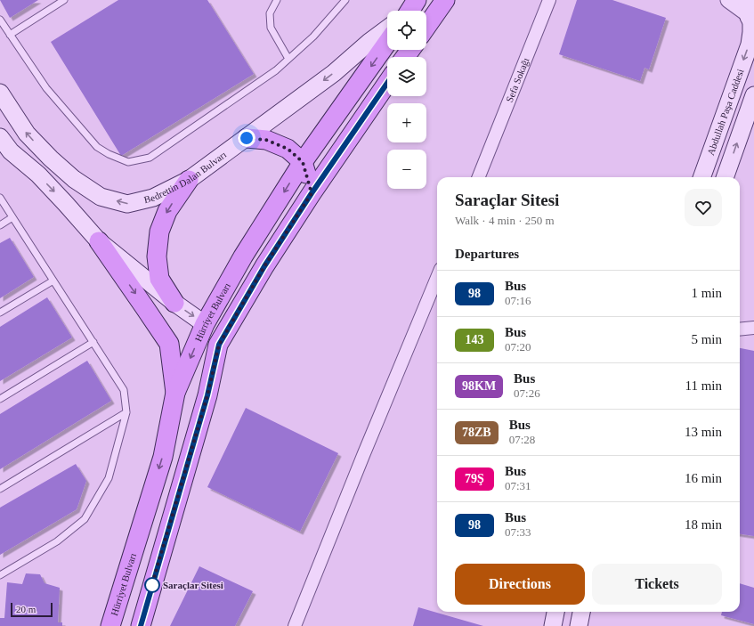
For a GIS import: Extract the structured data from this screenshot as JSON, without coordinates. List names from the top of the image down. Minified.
{"streets":{"main road":["Abdullah Paşa Caddesi","Bedrettin Dalan Bulvarı","Hürriyet Bulvarı"],"street":["Sefa Sokağı"]},"places":["Saraçlar Sitesi"],"lines":["bus line 98"],"scale_bar":"20 m","page":{"map_buttons":["+","−"],"heading":[["Saraçlar Sitesi","Walk · 4 min · 250 m"],"Departures"],"list":[{"mark":"98","name":"Bus","note":"07:16","value":"1 min"},{"mark":"143","name":"Bus","note":"07:20","value":"5 min"},{"mark":"98KM","name":"Bus","note":"07:26","value":"11 min"},{"mark":"78ZB","name":"Bus","note":"07:28","value":"13 min"},{"mark":"79Ş","name":"Bus","note":"07:31","value":"16 min"},{"mark":"98","name":"Bus","note":"07:33","value":"18 min"}],"buttons":["Directions","Tickets"],"scale":"20 m"}}
